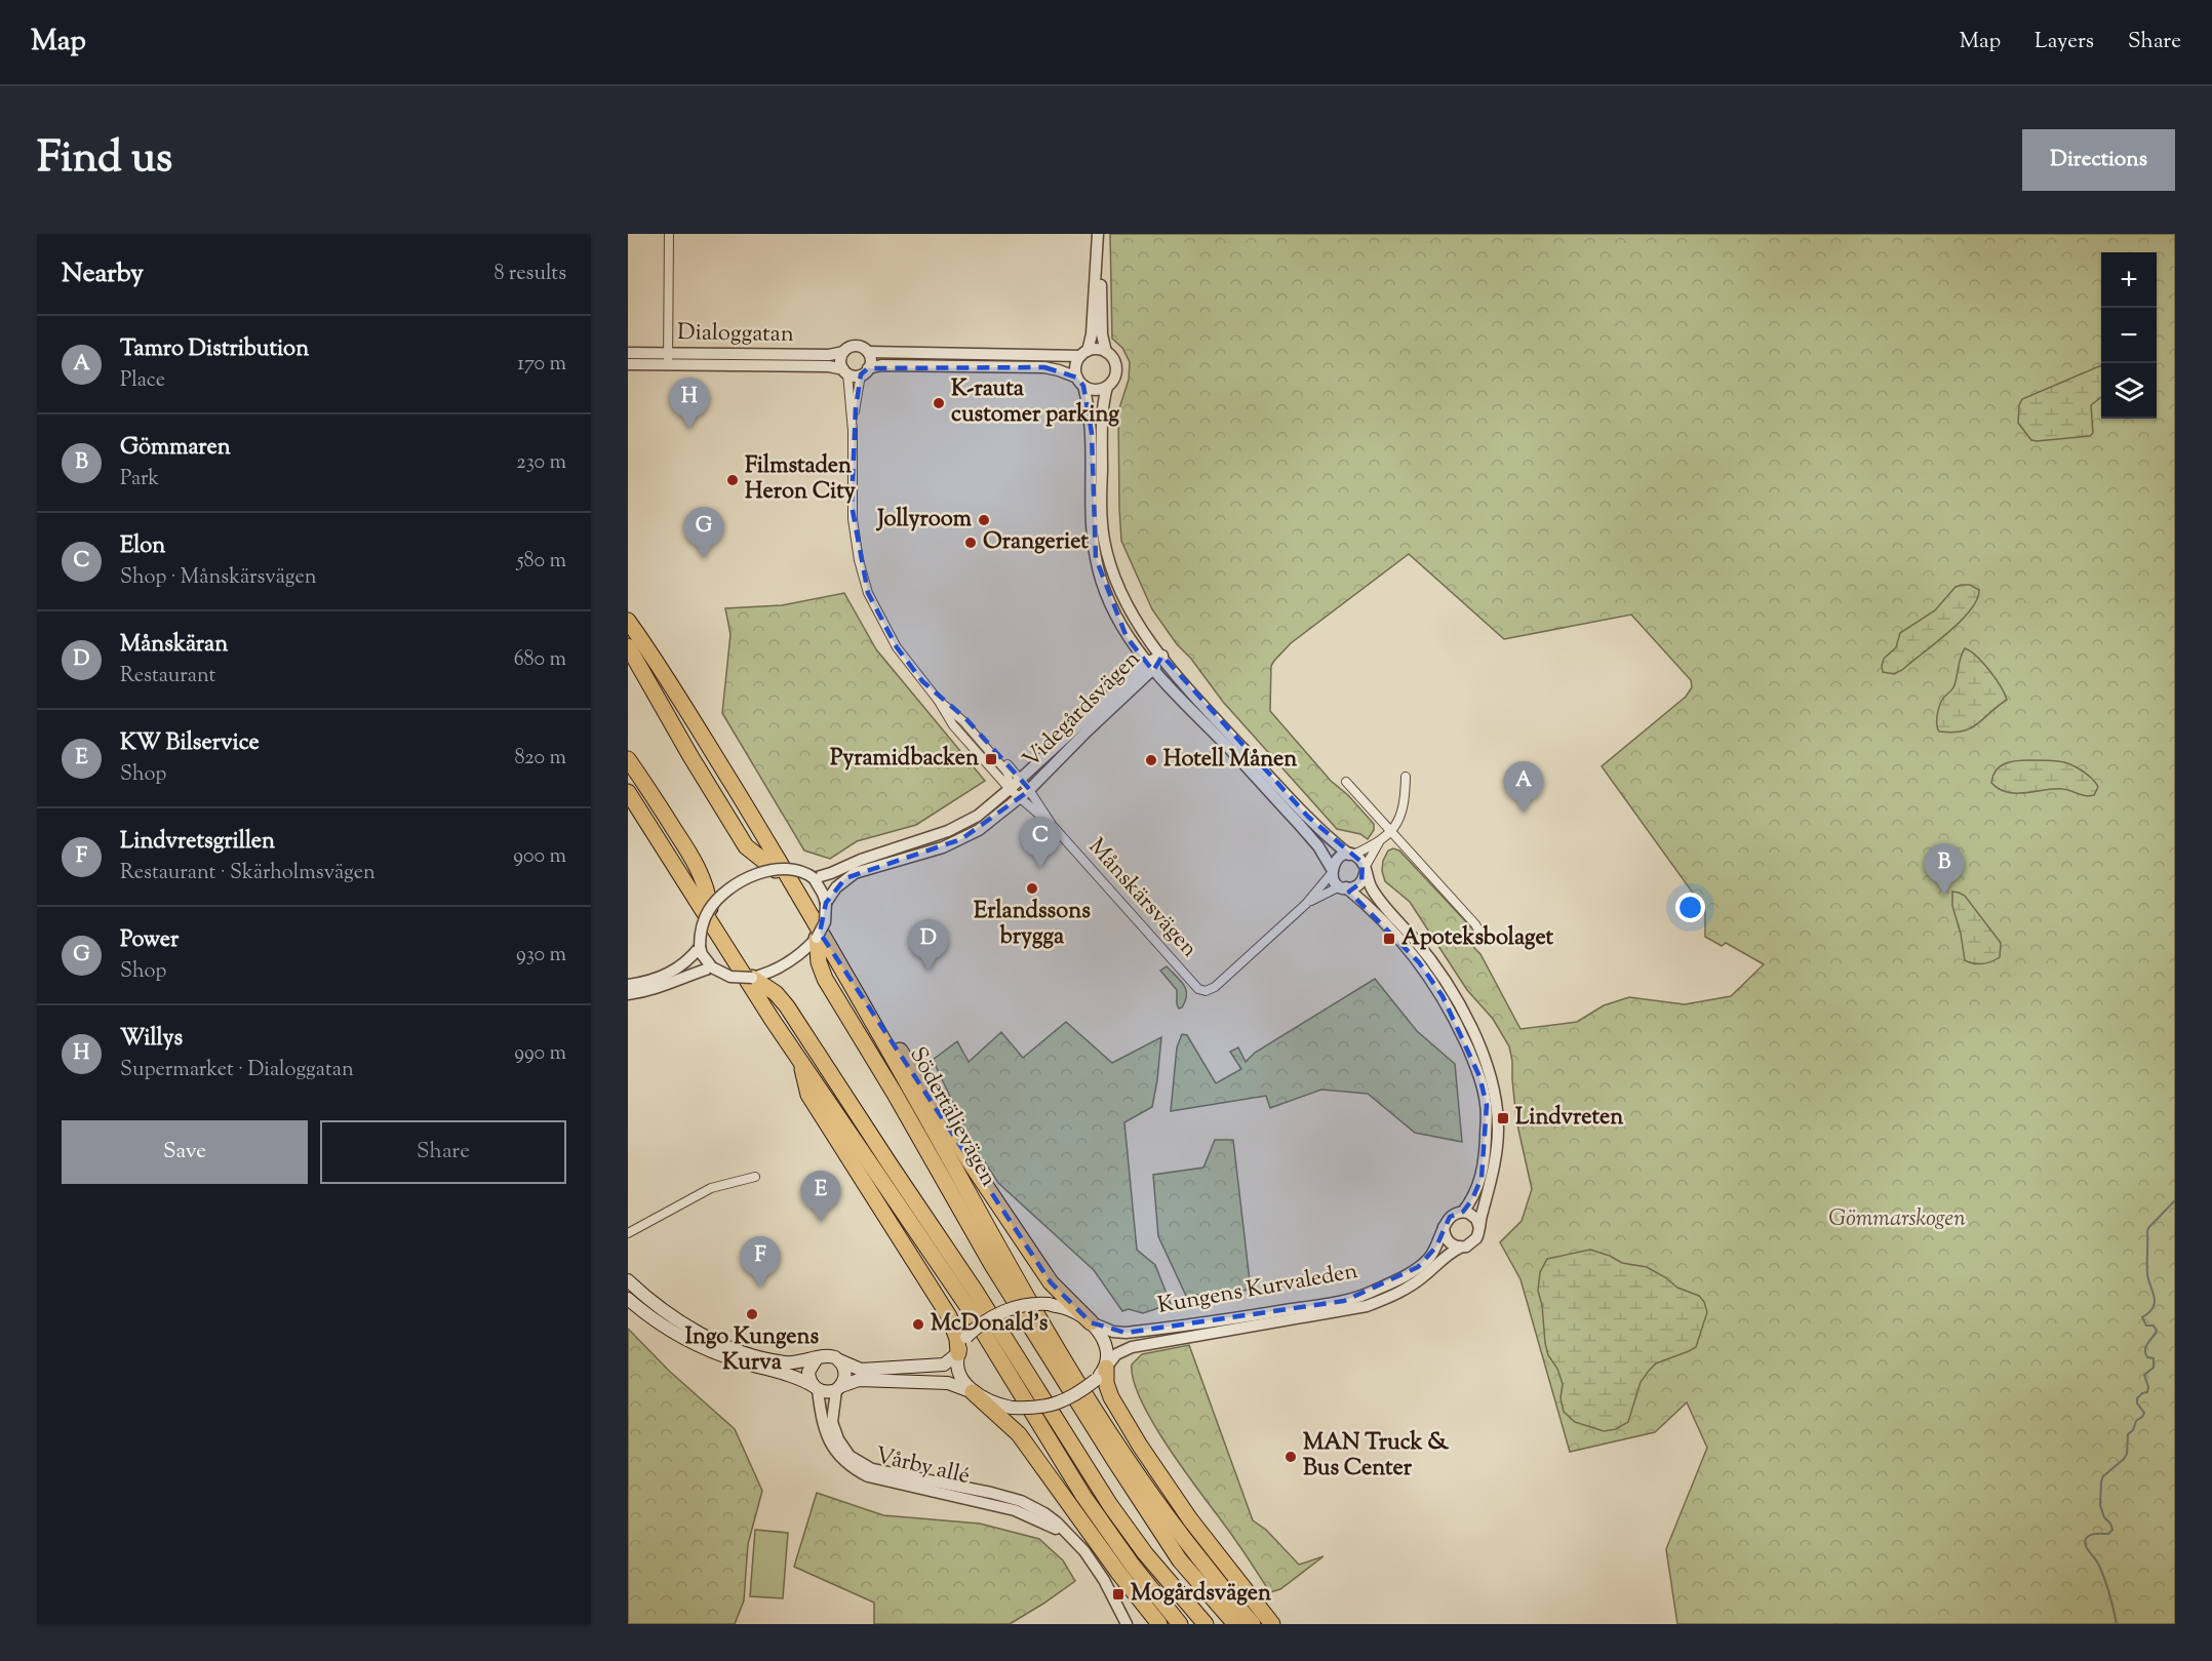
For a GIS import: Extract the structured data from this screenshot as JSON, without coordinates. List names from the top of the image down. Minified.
{"streets":{"highway":["Södertäljevägen"],"street":["Dialoggatan","Videgårdsvägen","Månskärsvägen","Kungens Kurvaleden","Vårby allé"]},"crossings":[["Dialoggatan","Månskärsvägen"],["Videgårdsvägen","Månskärsvägen"]],"parks":["Gömmarskogen"],"places":{"other":["K-rauta customer parking","Filmstaden Heron City","Jollyroom","Orangeriet","Hotell Månen","Erlandssons brygga","Ingo Kungens Kurva","McDonald's","MAN Truck & Bus Center"],"transit":["Pyramidbacken","Apoteksbolaget","Lindvreten","Mogårdsvägen"]},"page":{"header":"Map","nav":["Map","Layers","Share"],"title":"Find us","buttons":["Directions",["Save","Share"]],"heading":["Nearby","8 results"],"map_buttons":["+","−"],"list":[{"mark":"A","name":"Tamro Distribution","note":"Place","value":"170 m"},{"mark":"B","name":"Gömmaren","note":"Park","value":"230 m"},{"mark":"C","name":"Elon","note":"Shop · Månskärsvägen","value":"580 m"},{"mark":"D","name":"Månskäran","note":"Restaurant","value":"680 m"},{"mark":"E","name":"KW Bilservice","note":"Shop","value":"820 m"},{"mark":"F","name":"Lindvretsgrillen","note":"Restaurant · Skärholmsvägen","value":"900 m"},{"mark":"G","name":"Power","note":"Shop","value":"930 m"},{"mark":"H","name":"Willys","note":"Supermarket · Dialoggatan","value":"990 m"}],"pins":["H","G","A","C","B","D","E","F"]}}
